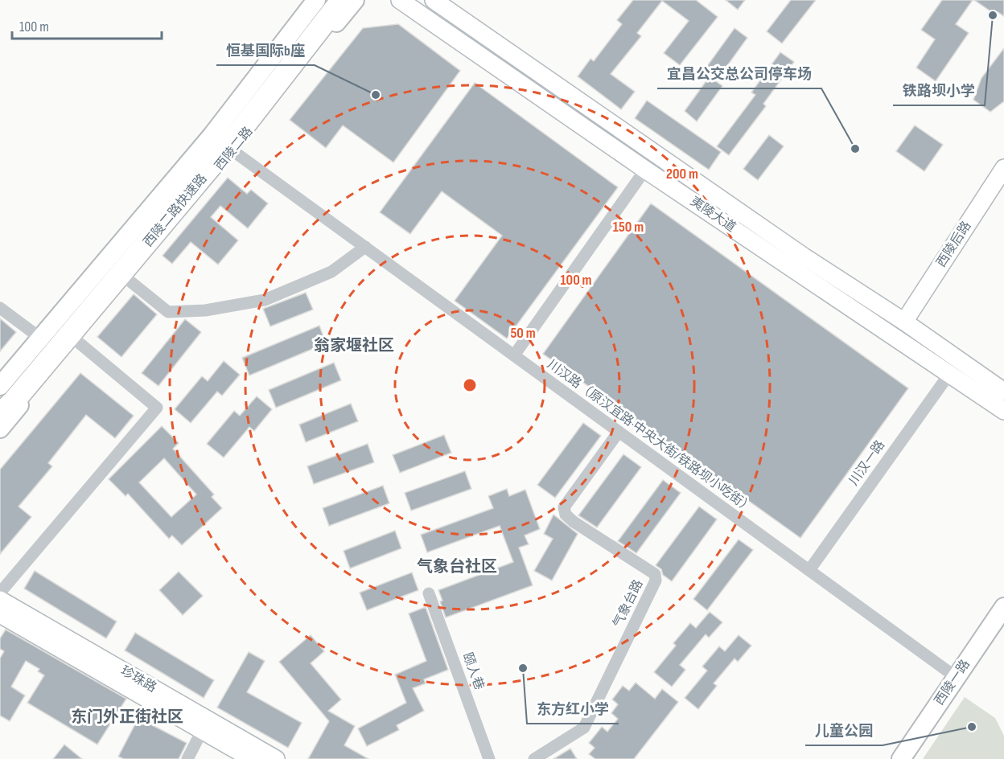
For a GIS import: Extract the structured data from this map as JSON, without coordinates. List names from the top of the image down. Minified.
{"streets":{"highway":["西陵二路快速路"],"main road":["西陵二路","夷陵大道","西陵后路","珍珠路","西陵一路"],"street":["川汉路（原汉宜路·中央大街/铁路坝小吃街）","川汉一路","气象台路","颐人巷"]},"crossings":[["西陵二路","川汉路（原汉宜路·中央大街/铁路坝小吃街）"],["夷陵大道","西陵后路"],["夷陵大道","川汉一路"],["川汉路（原汉宜路·中央大街/铁路坝小吃街）","川汉一路"],["川汉路（原汉宜路·中央大街/铁路坝小吃街）","气象台路"],["川汉路（原汉宜路·中央大街/铁路坝小吃街）","西陵一路"]],"districts":["翁家堰社区","气象台社区","东门外正街社区"],"places":["铁路坝小学","恒基国际b座","宜昌公交总公司停车场","东方红小学","儿童公园"],"scale_bar":"100 m","rings":["200 m","150 m","100 m","50 m"]}
